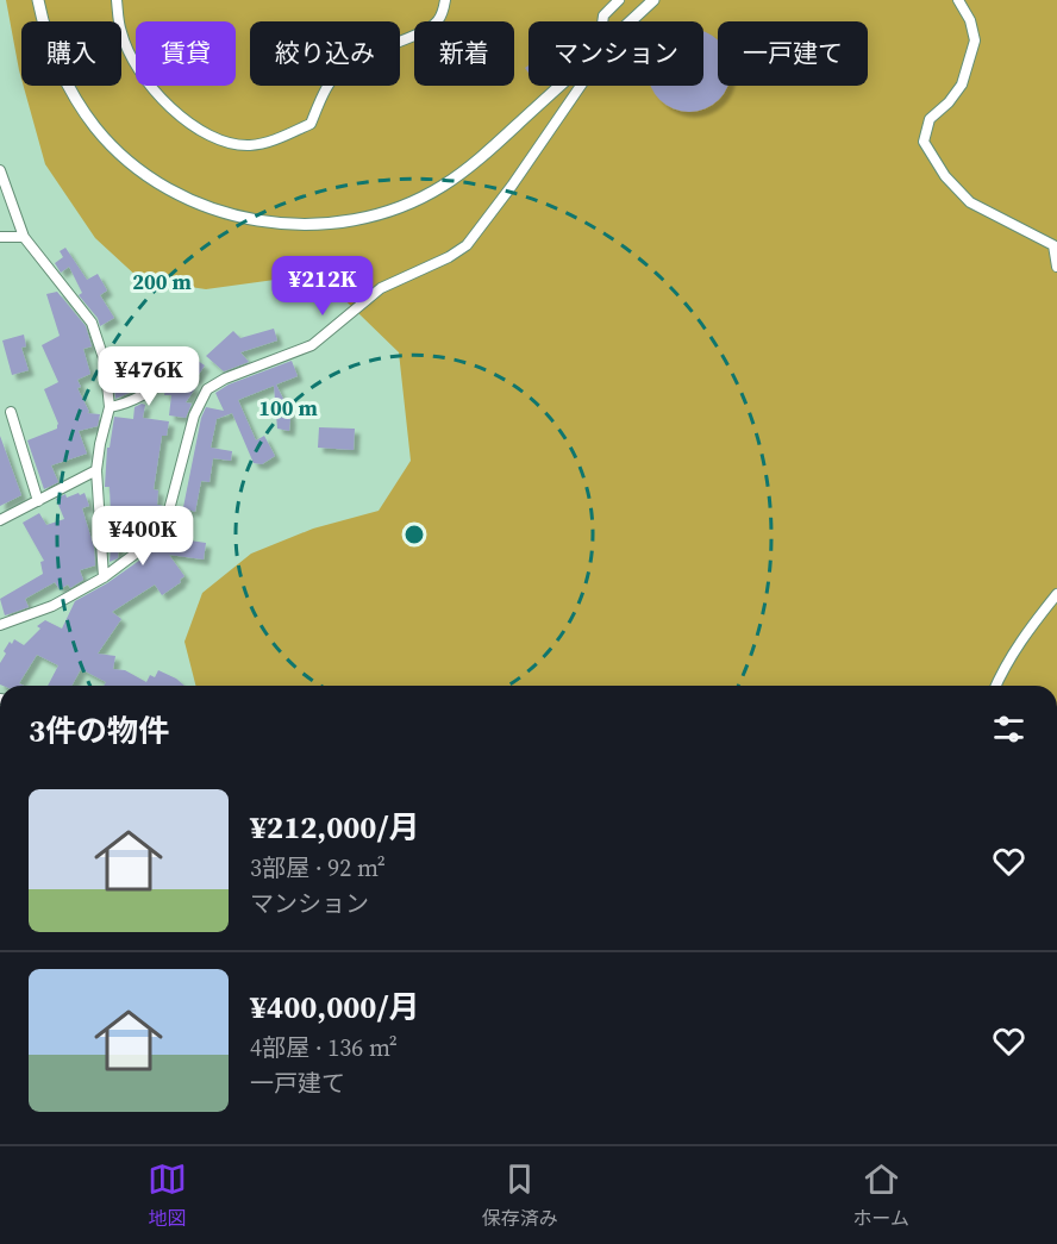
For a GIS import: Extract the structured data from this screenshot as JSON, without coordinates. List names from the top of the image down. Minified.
{"page":{"chip":["購入","賃貸","絞り込み","新着","マンション","一戸建て"],"price":["¥212K","¥476K","¥400K"],"heading":"3件の物件","list":[{"name":"¥212,000/月","note":"3部屋 · 92 m² · マンション"},{"name":"¥400,000/月","note":"4部屋 · 136 m² · 一戸建て"}],"tabs":["地図","保存済み","ホーム"]},"rings":["200 m","100 m"]}
